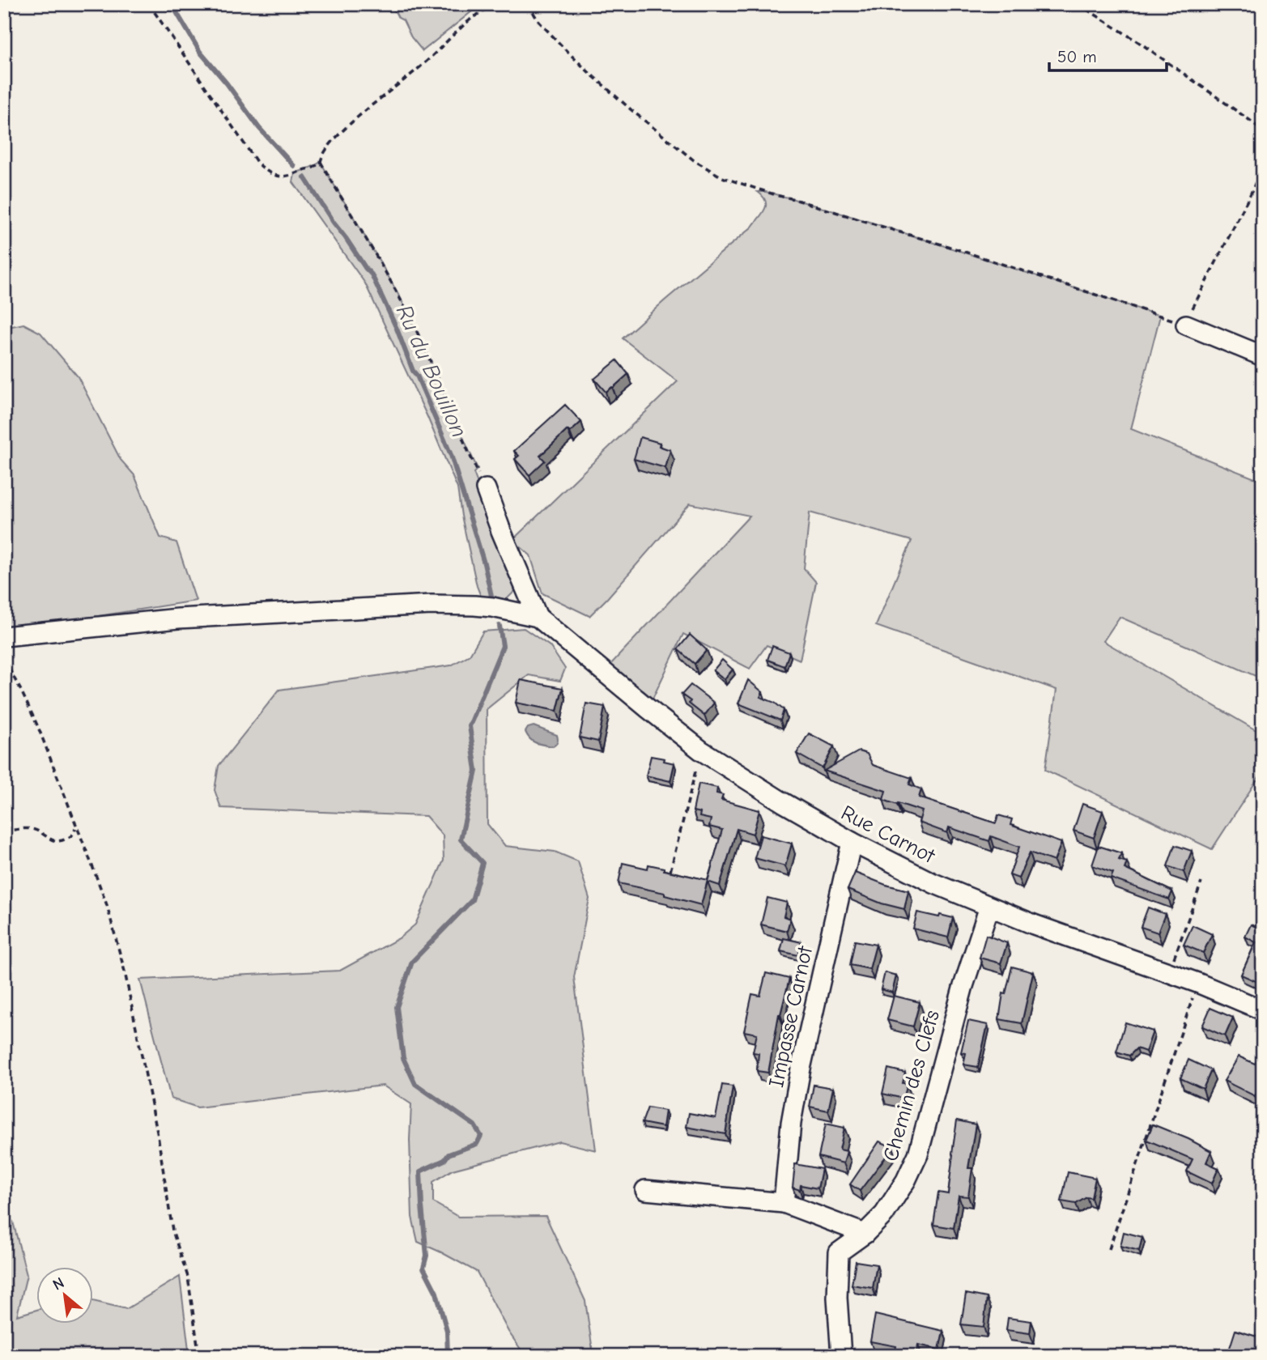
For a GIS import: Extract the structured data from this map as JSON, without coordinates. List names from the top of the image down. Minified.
{"streets":{"street":["Rue Carnot","Impasse Carnot","Chemin des Clefs"]},"crossings":[["Rue Carnot","Impasse Carnot"],["Rue Carnot","Chemin des Clefs"]],"water":["Ru du Bouillon"],"scale_bar":"50 m","north":"top left"}
